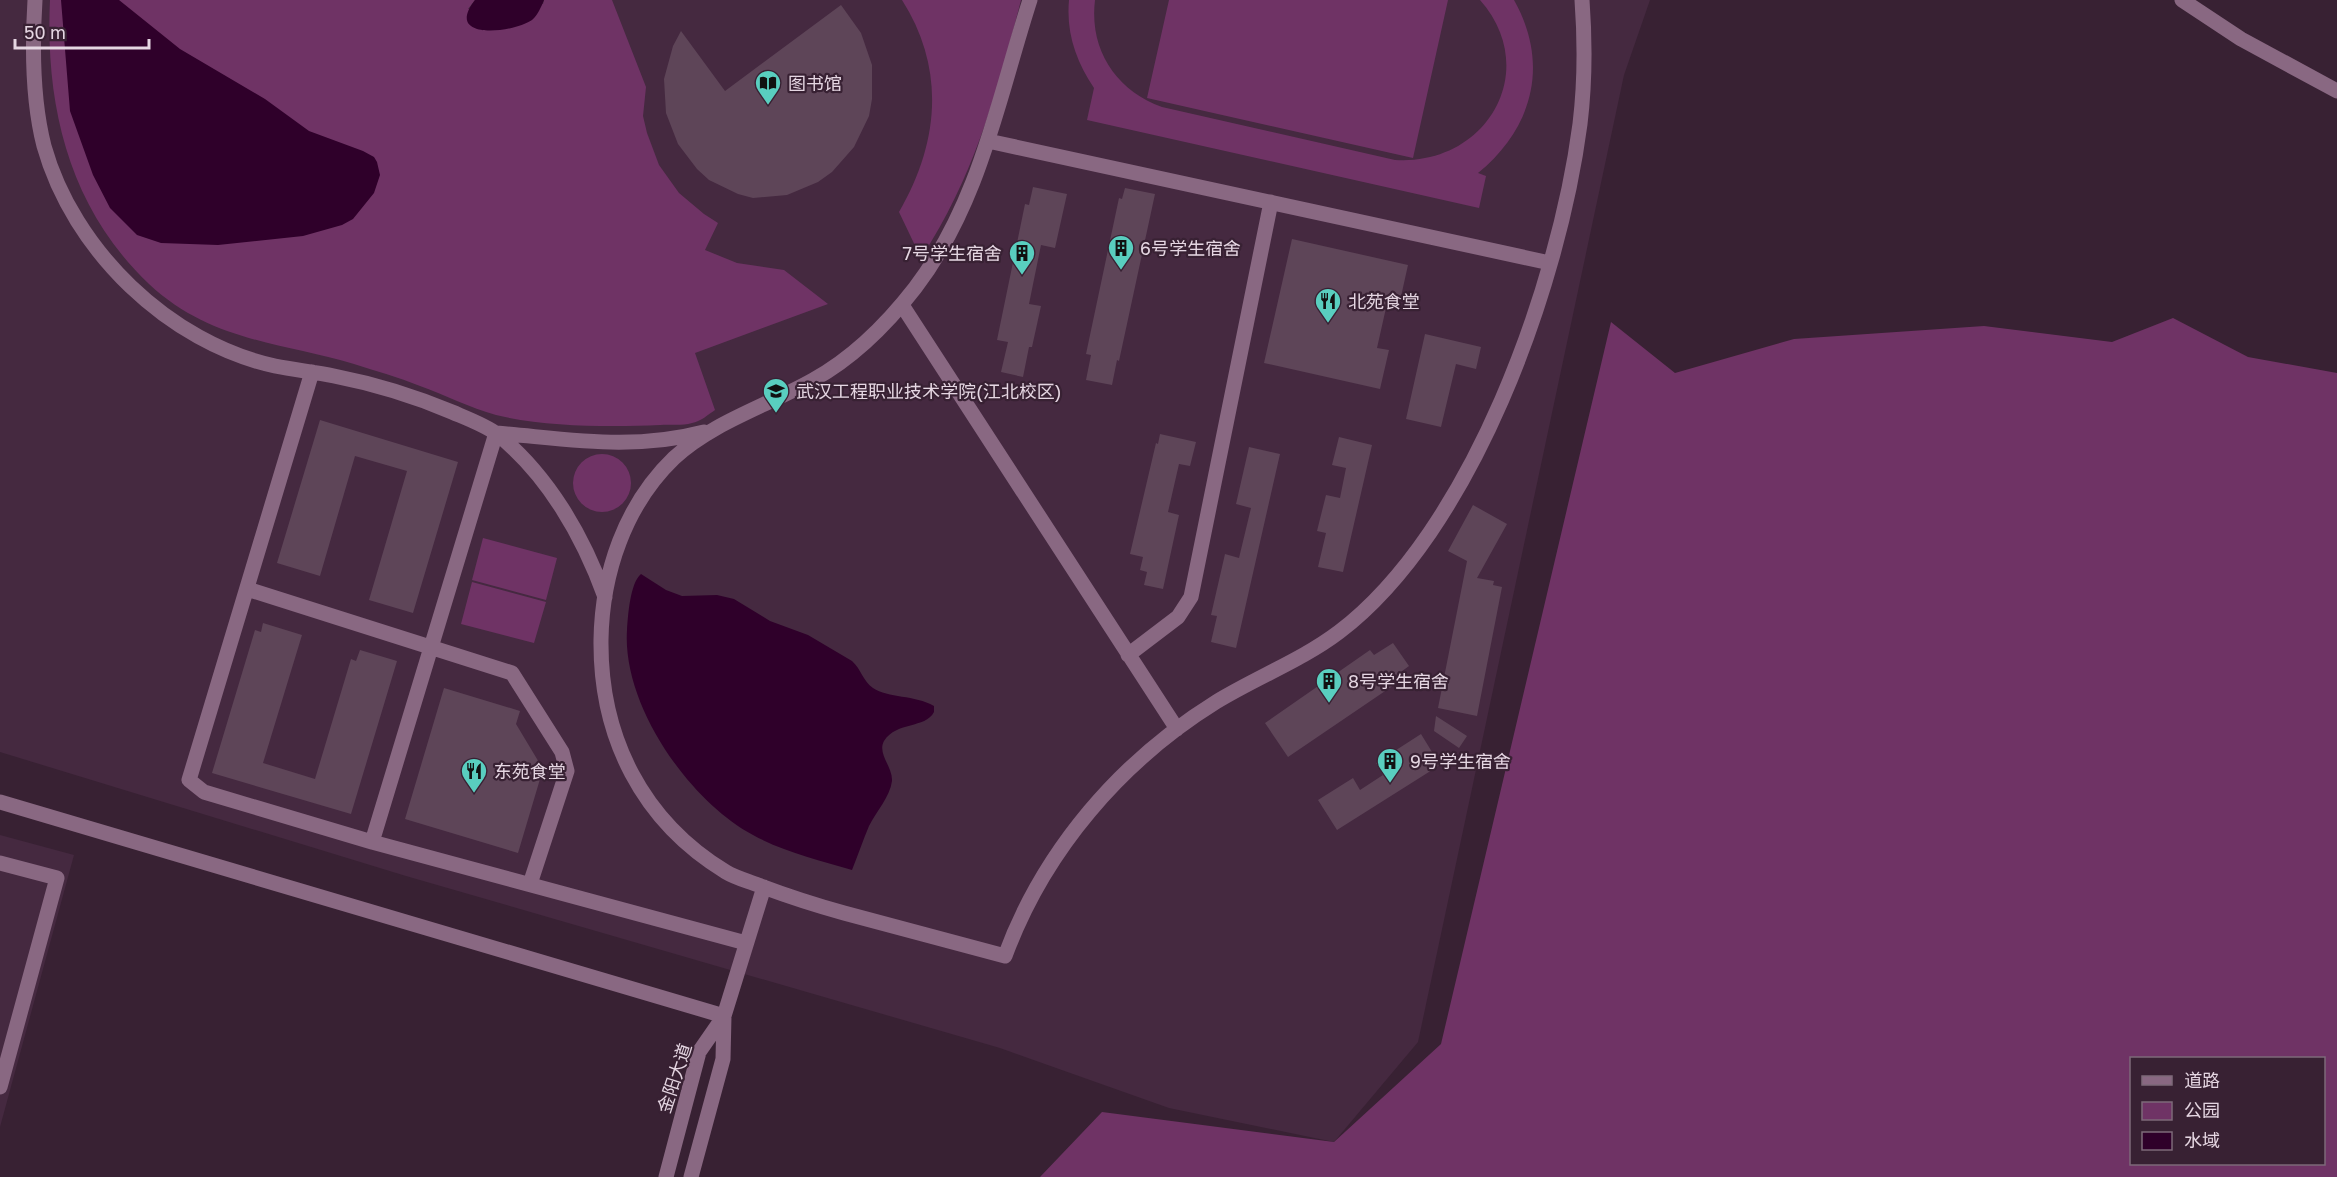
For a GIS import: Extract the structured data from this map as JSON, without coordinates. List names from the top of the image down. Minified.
{"streets":{"street":["金阳大道"]},"places":{"library":["图书馆"],"building":["6号学生宿舍","7号学生宿舍","8号学生宿舍","9号学生宿舍"],"restaurant":["北苑食堂","东苑食堂"],"school or university":["武汉工程职业技术学院(江北校区)"]},"legend":["道路","公园","水域"],"scale_bar":"50 m"}
